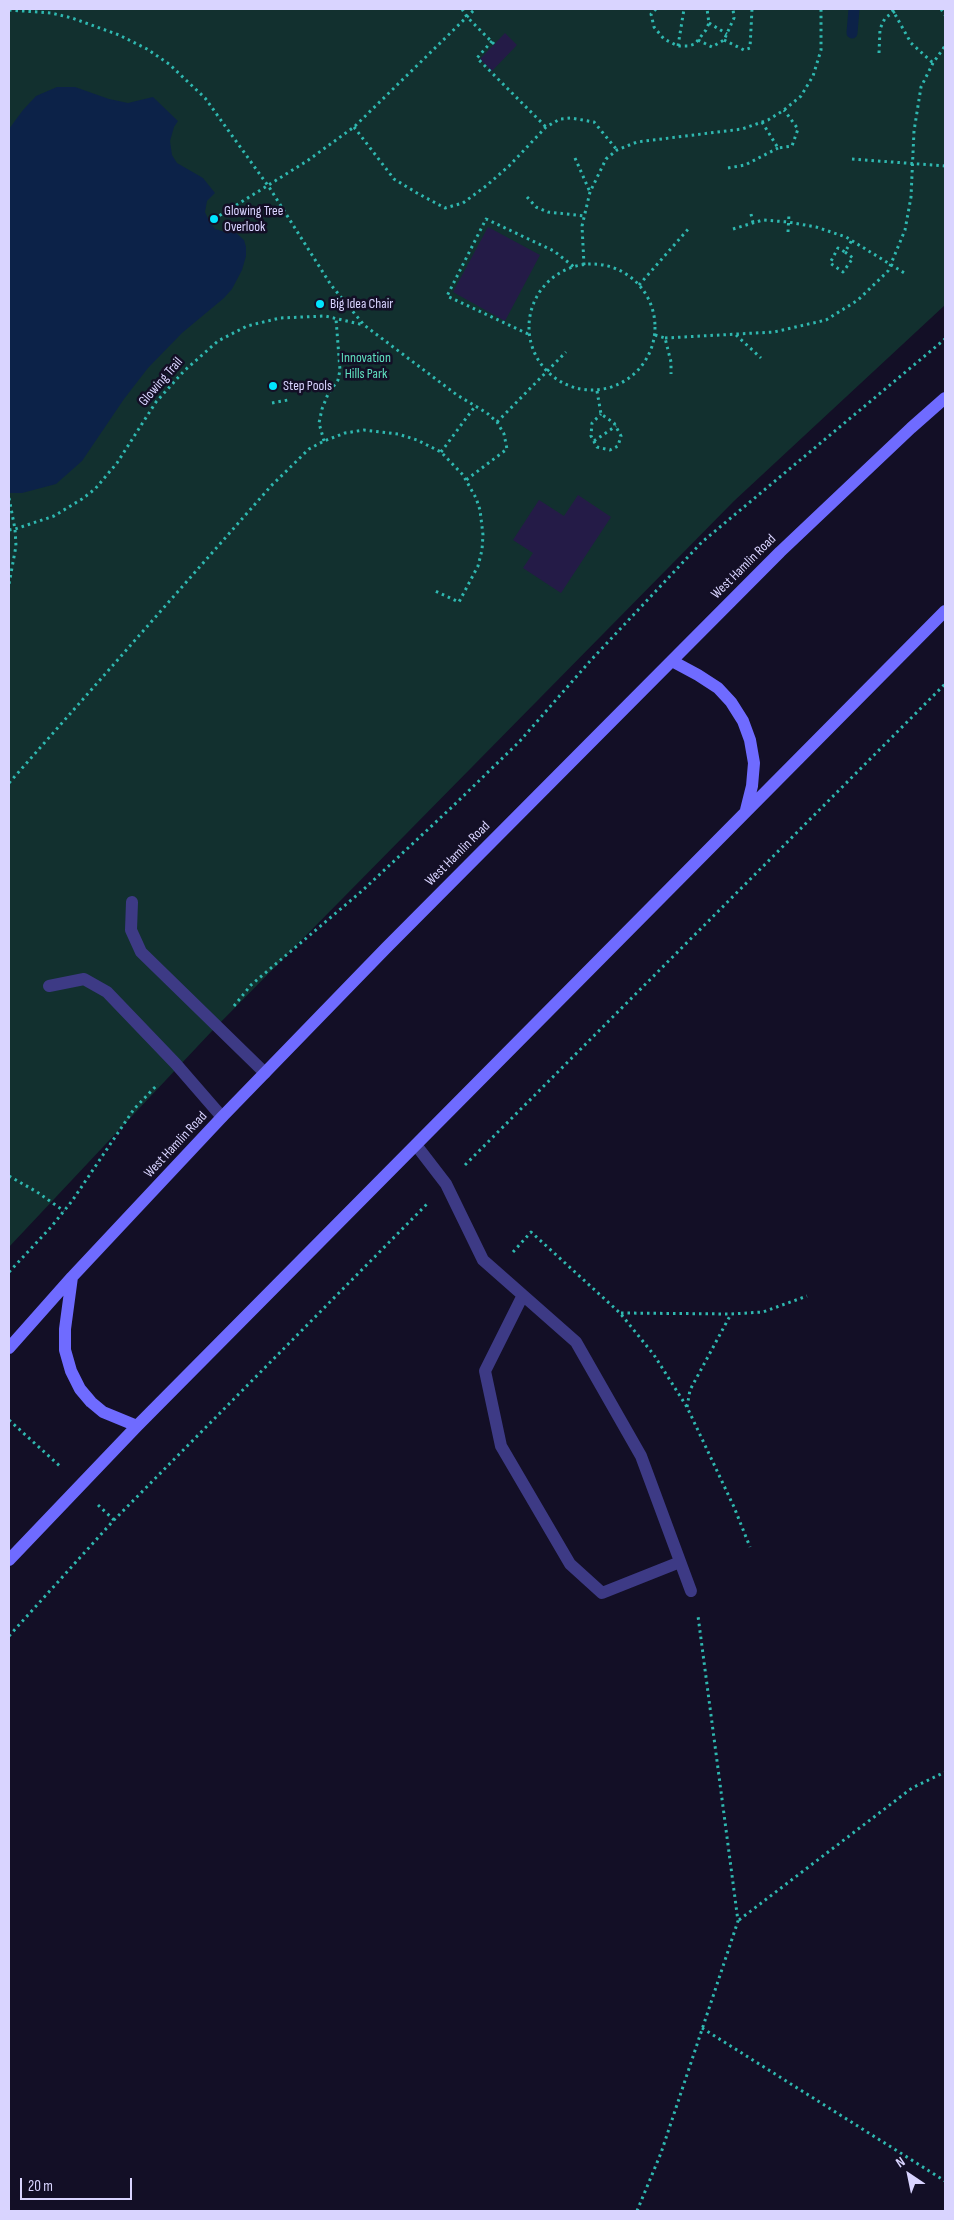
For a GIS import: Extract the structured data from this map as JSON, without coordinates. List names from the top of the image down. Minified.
{"streets":{"main road":["West Hamlin Road"],"path":["Glowing Trail"]},"parks":["Innovation Hills Park"],"places":["Glowing Tree Overlook","Big Idea Chair","Step Pools"],"scale_bar":"20 m","north":"top left"}
